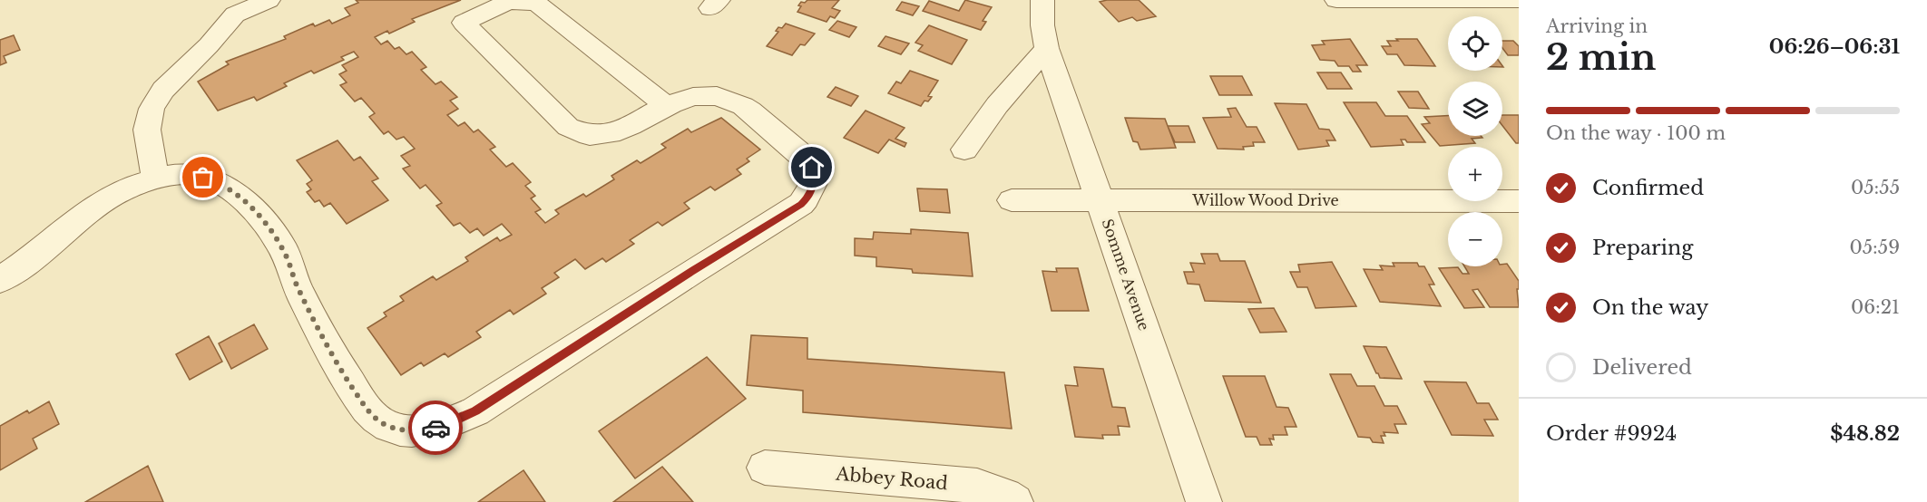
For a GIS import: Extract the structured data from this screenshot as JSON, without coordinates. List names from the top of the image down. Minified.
{"streets":{"street":["Willow Wood Drive","Somme Avenue","Abbey Road"]},"crossings":[["Willow Wood Drive","Somme Avenue"]],"page":{"heading":["2 min","Arriving in","06:26–06:31"],"panel":["Order #9924","$48.82"],"map_buttons":["+","−"],"bar":"On the way · 100 m","list":[["Confirmed","05:55"],["Preparing","05:59"],["On the way","06:21"],"Delivered"]}}
